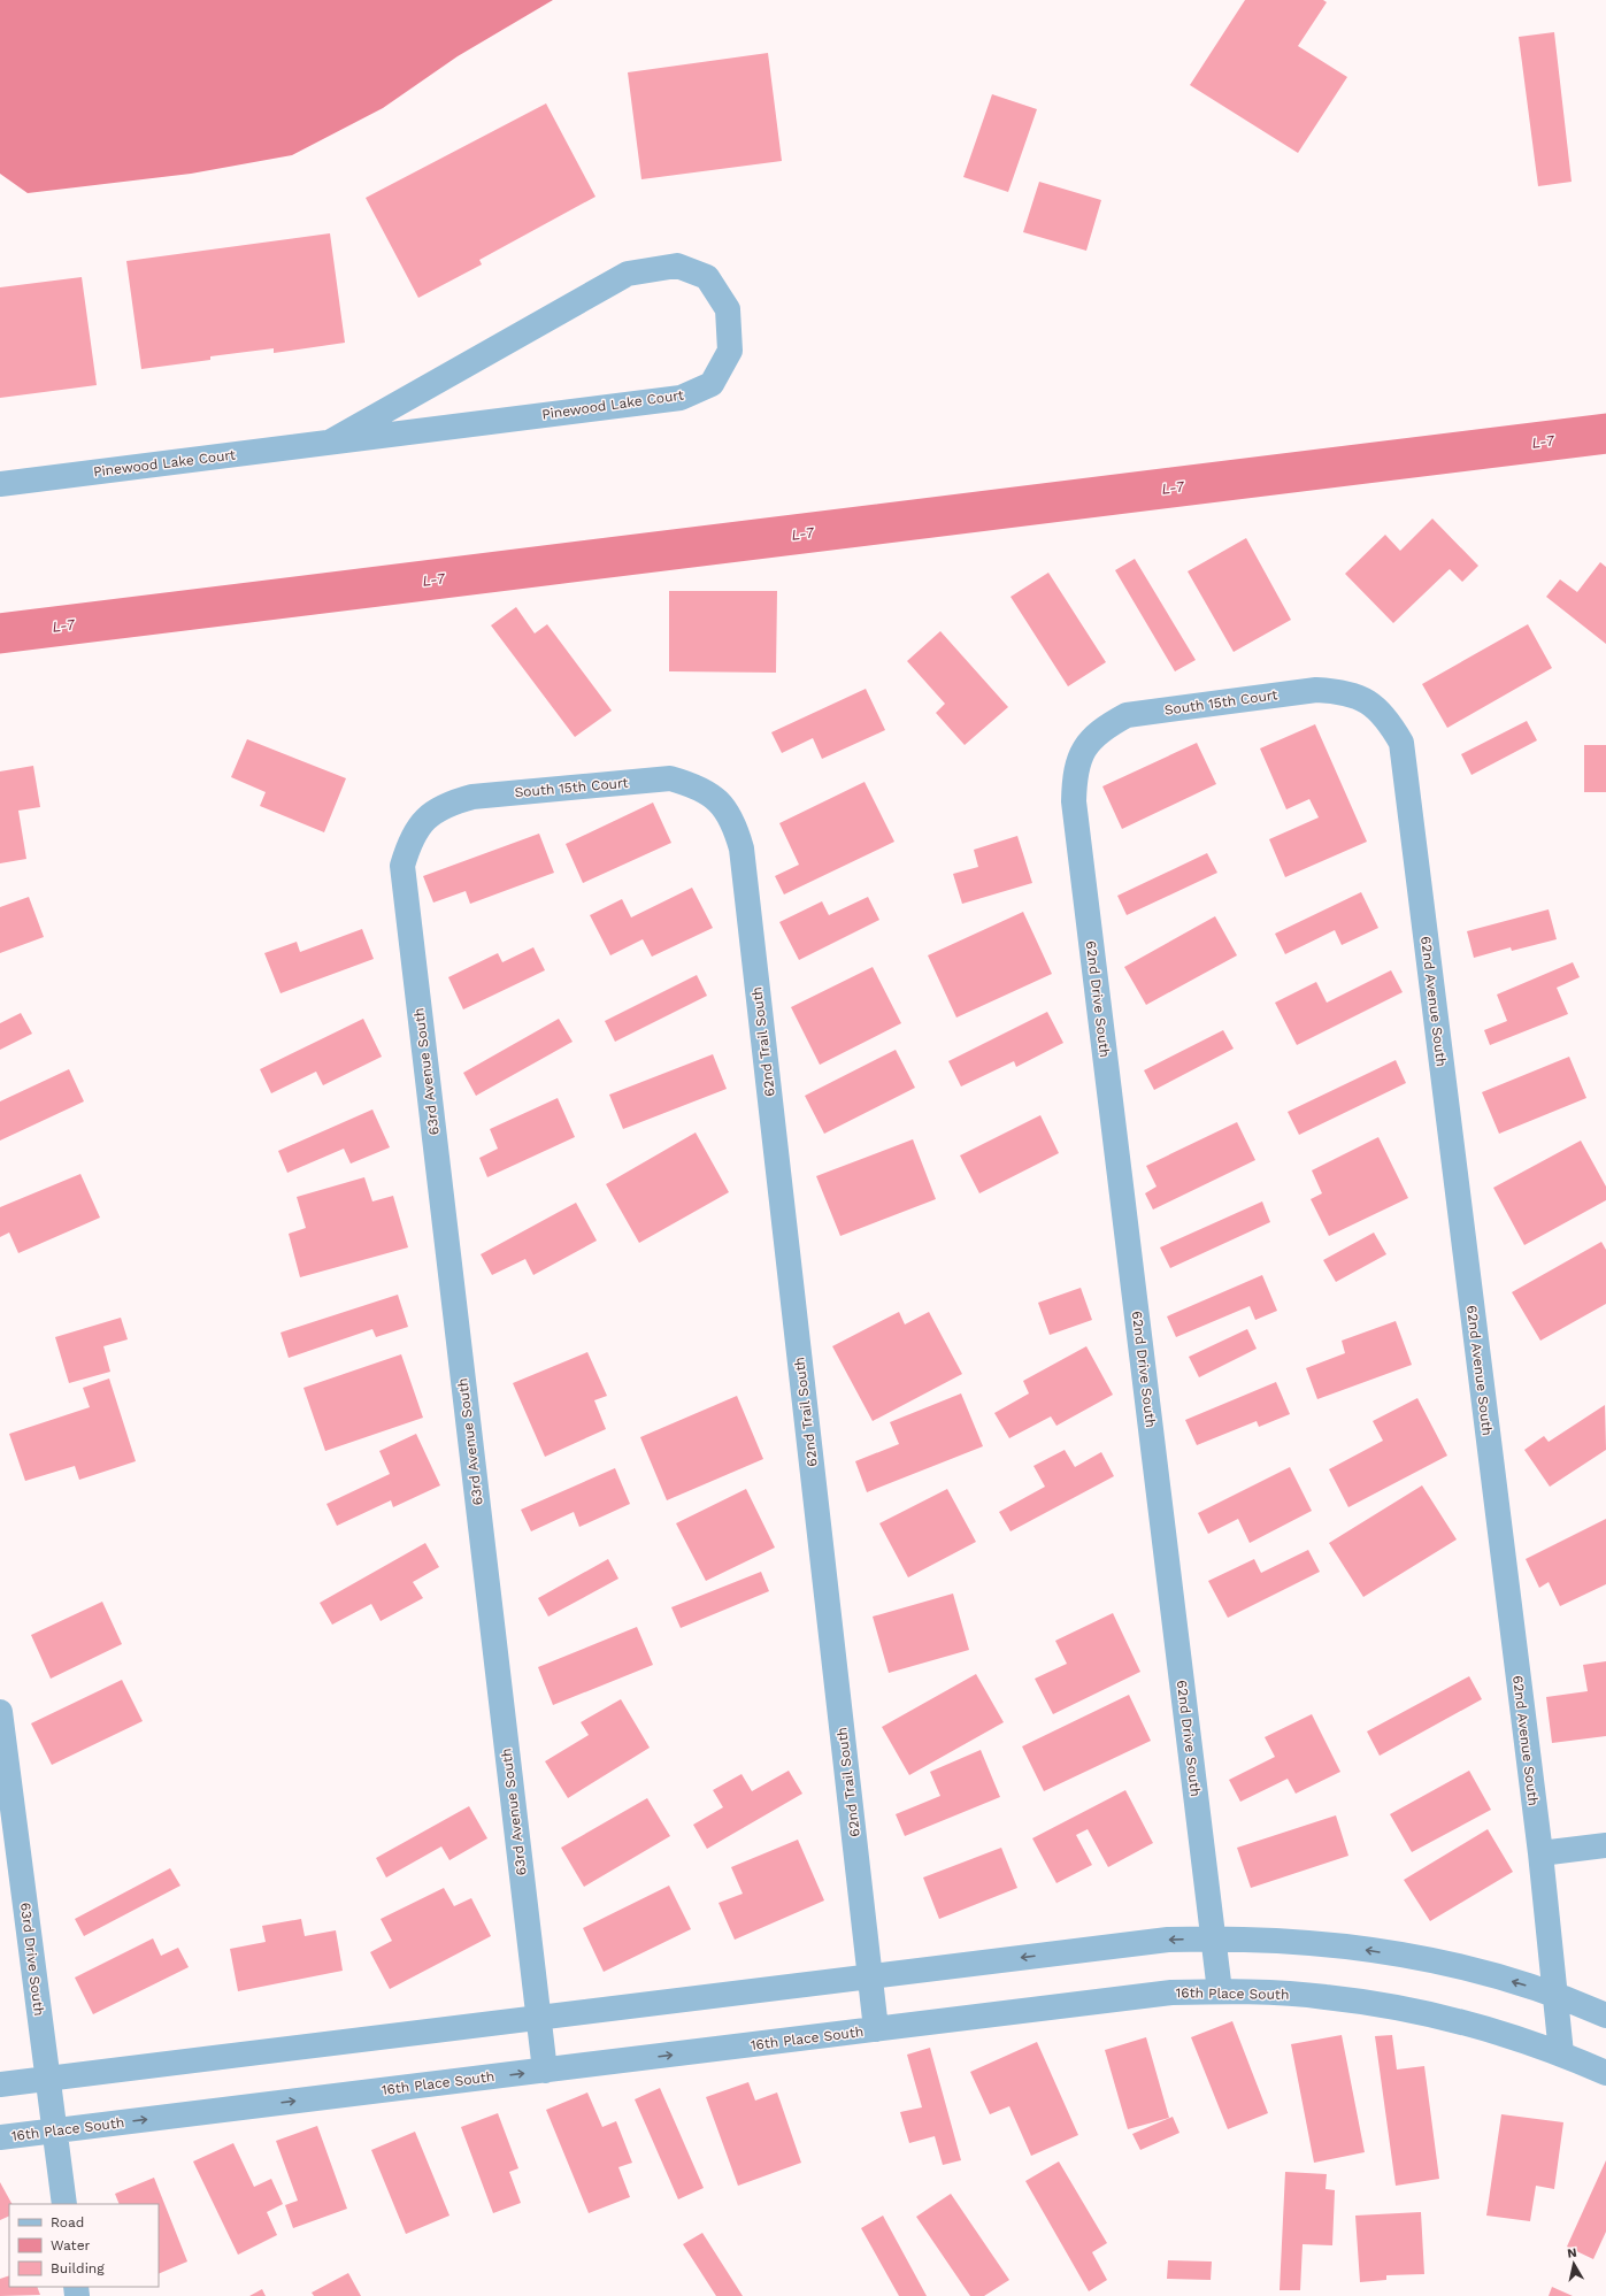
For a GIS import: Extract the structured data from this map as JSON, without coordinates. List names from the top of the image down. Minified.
{"streets":{"street":["Pinewood Lake Court","South 15th Court","62nd Drive South","62nd Avenue South","62nd Trail South","63rd Avenue South","63rd Drive South","16th Place South"]},"crossings":[["South 15th Court","62nd Drive South"],["South 15th Court","62nd Avenue South"],["South 15th Court","62nd Trail South"],["South 15th Court","63rd Avenue South"],["62nd Drive South","16th Place South"],["62nd Avenue South","16th Place South"],["62nd Trail South","16th Place South"],["63rd Avenue South","16th Place South"],["63rd Drive South","16th Place South"]],"water":["L-7"],"legend":["Road","Water","Building"],"north":"top"}
